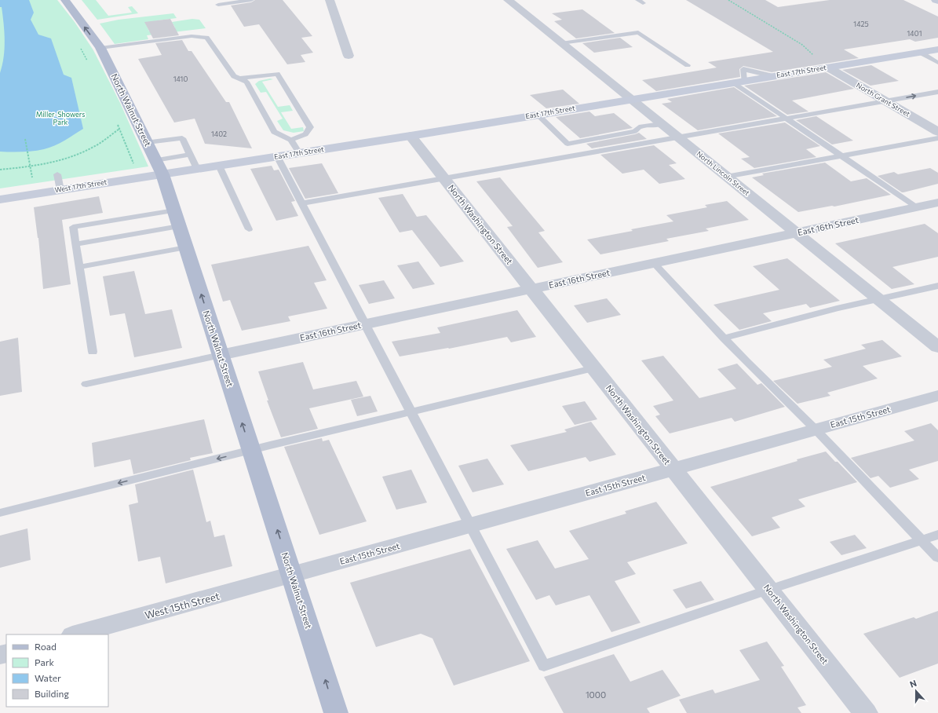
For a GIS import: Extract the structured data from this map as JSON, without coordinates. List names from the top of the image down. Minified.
{"streets":{"main road":["East 17th Street","North Walnut Street","West 17th Street"],"street":["North Grant Street","North Lincoln Street","North Washington Street","East 16th Street","East 15th Street","West 15th Street"]},"crossings":[["East 17th Street","North Grant Street"],["East 17th Street","North Walnut Street"],["East 17th Street","North Lincoln Street"],["East 17th Street","West 17th Street"],["East 17th Street","North Washington Street"],["North Walnut Street","West 17th Street"],["North Walnut Street","East 16th Street"],["North Walnut Street","East 15th Street"],["North Walnut Street","West 15th Street"],["North Lincoln Street","East 16th Street"],["North Washington Street","East 16th Street"],["North Washington Street","East 15th Street"],["East 15th Street","West 15th Street"]],"one_way":["North Walnut Street"],"parks":["Miller-Showers Park"],"house_numbers":["1425","1401","1410","1402","1000"],"legend":["Road","Park","Water","Building"],"north":"top"}
